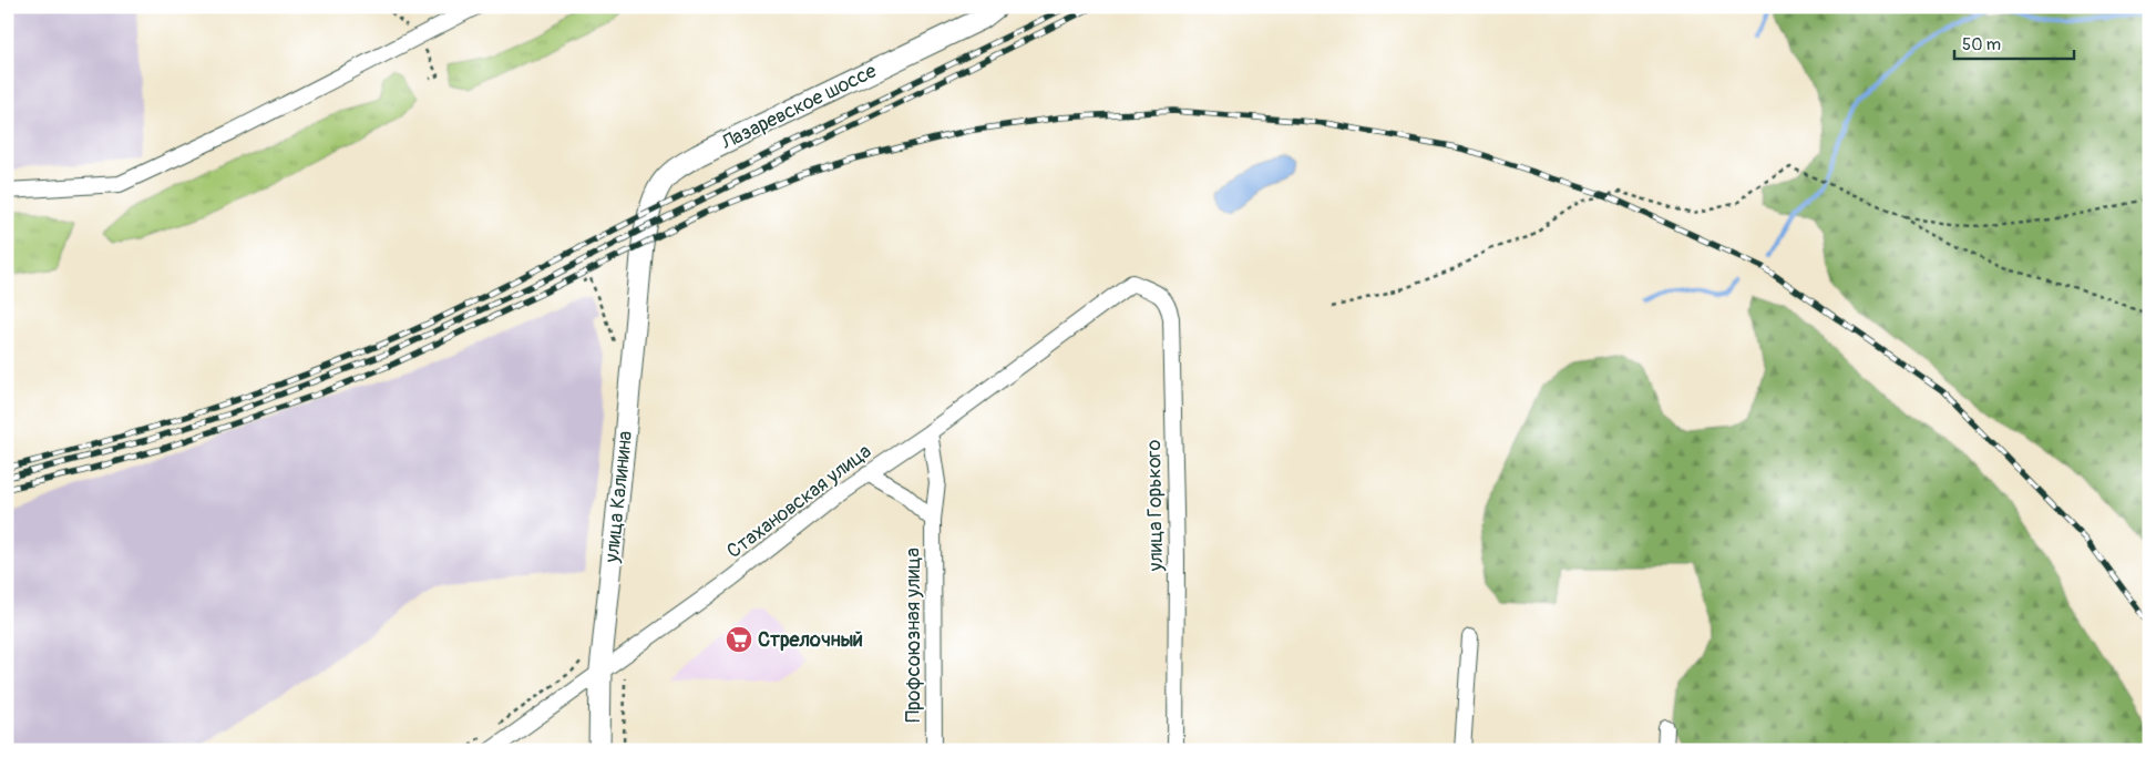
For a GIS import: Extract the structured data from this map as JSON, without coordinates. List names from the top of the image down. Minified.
{"streets":{"street":["Лазаревское шоссе","улица Калинина","Стахановская улица","улица Горького","Профсоюзная улица"]},"crossings":[["Лазаревское шоссе","улица Калинина"],["улица Калинина","Стахановская улица"],["Стахановская улица","улица Горького"],["Стахановская улица","Профсоюзная улица"]],"places":{"supermarket":["Стрелочный"]},"scale_bar":"50 m"}
